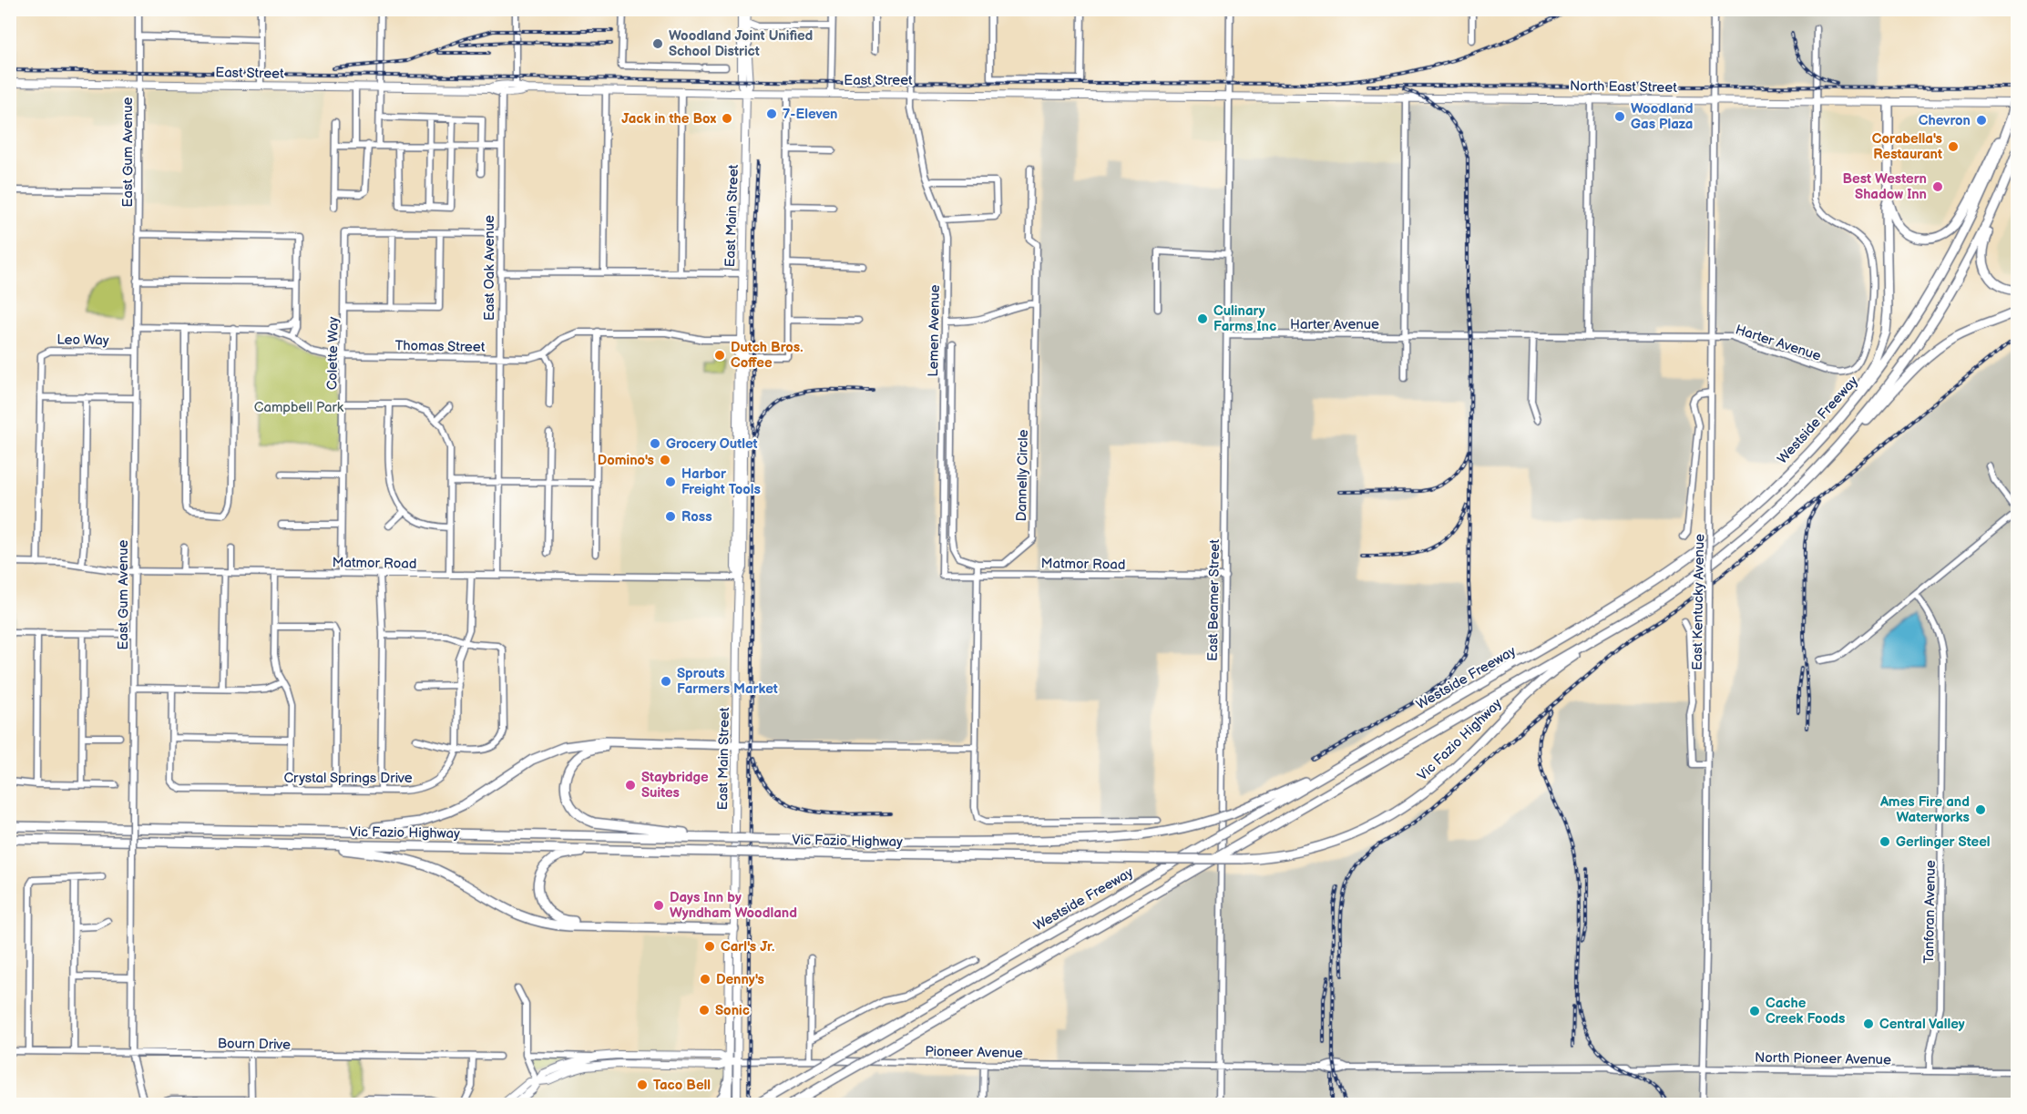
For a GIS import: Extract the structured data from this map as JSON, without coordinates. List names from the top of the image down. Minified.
{"streets":{"highway":["Westside Freeway","Vic Fazio Highway"],"main road":["East Street","North East Street","East Main Street","Pioneer Avenue"],"street":["East Gum Avenue","East Oak Avenue","Harter Avenue","Lemen Avenue","Leo Way","Thomas Street","Colette Way","Dannelly Circle","Matmor Road","East Beamer Street","East Kentucky Avenue","Crystal Springs Drive","Tanforan Avenue","Bourn Drive","North Pioneer Avenue"]},"crossings":[["East Street","North East Street"],["East Street","East Gum Avenue"],["East Street","East Main Street"],["East Street","East Oak Avenue"],["East Street","Lemen Avenue"],["East Street","East Beamer Street"],["North East Street","Harter Avenue"],["North East Street","Westside Freeway"],["North East Street","East Beamer Street"],["North East Street","East Kentucky Avenue"],["East Gum Avenue","Leo Way"],["East Gum Avenue","Thomas Street"],["East Gum Avenue","Matmor Road"],["East Gum Avenue","Bourn Drive"],["East Main Street","Thomas Street"],["East Main Street","Matmor Road"],["East Main Street","Pioneer Avenue"],["East Oak Avenue","Thomas Street"],["East Oak Avenue","Matmor Road"],["Harter Avenue","East Beamer Street"],["Harter Avenue","East Kentucky Avenue"],["Lemen Avenue","Matmor Road"],["Leo Way","Matmor Road"],["Thomas Street","Colette Way"],["Colette Way","Matmor Road"],["Westside Freeway","Vic Fazio Highway"],["Matmor Road","East Beamer Street"],["Matmor Road","Crystal Springs Drive"],["East Beamer Street","Pioneer Avenue"],["East Beamer Street","North Pioneer Avenue"],["East Kentucky Avenue","North Pioneer Avenue"],["Tanforan Avenue","North Pioneer Avenue"],["Pioneer Avenue","North Pioneer Avenue"]],"parks":["Campbell Park"],"places":["Woodland Joint Unified School District","7-Eleven","Woodland Gas Plaza","Jack in the Box","Chevron","Corabella's Restaurant","Best Western Shadow Inn","Culinary Farms Inc","Dutch Bros. Coffee","Grocery Outlet","Domino's","Harbor Freight Tools","Ross","Sprouts Farmers Market","Staybridge Suites","Ames Fire and Waterworks","Gerlinger Steel","Days Inn by Wyndham Woodland","Carl's Jr.","Denny's","Sonic","Cache Creek Foods","Central Valley","Taco Bell"]}
